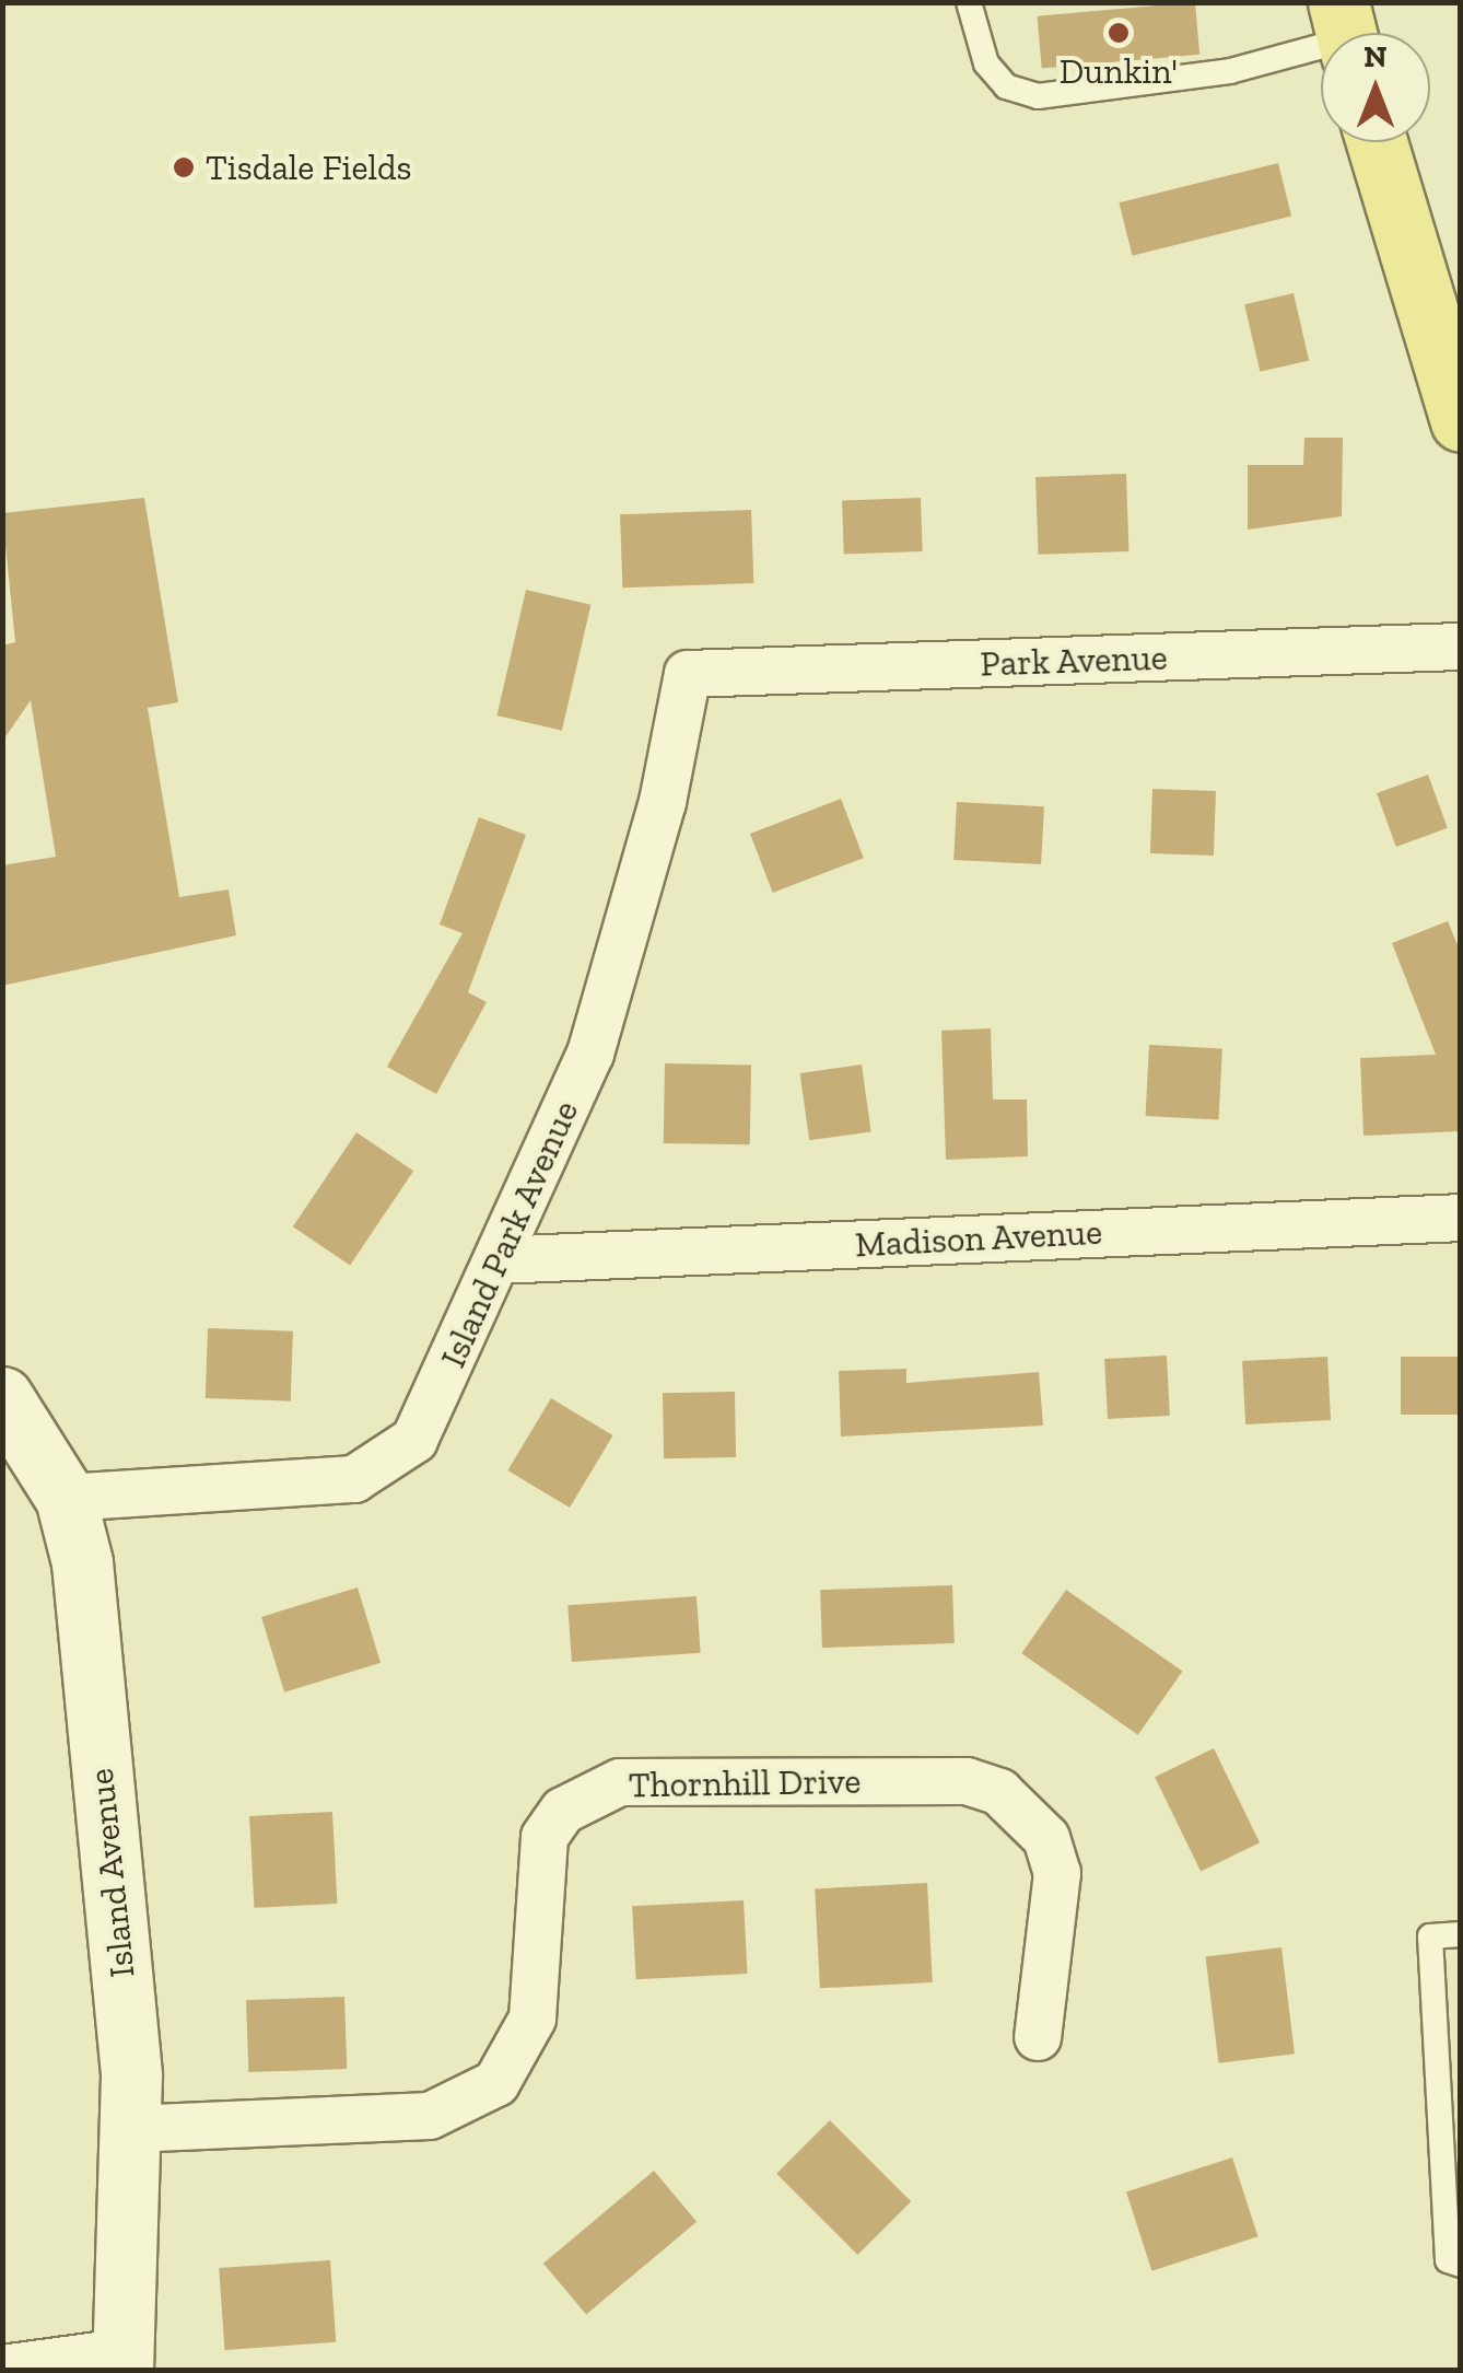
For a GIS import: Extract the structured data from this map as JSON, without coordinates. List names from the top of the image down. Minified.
{"streets":{"street":["Park Avenue","Island Park Avenue","Madison Avenue","Thornhill Drive","Island Avenue"]},"crossings":[["Park Avenue","Island Park Avenue"],["Island Park Avenue","Madison Avenue"],["Island Park Avenue","Island Avenue"],["Thornhill Drive","Island Avenue"]],"places":["Dunkin'","Tisdale Fields"],"north":"top"}
